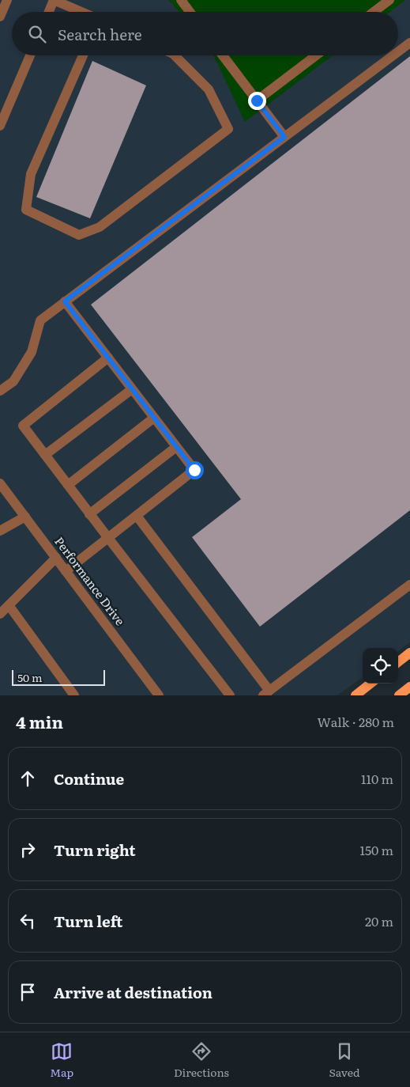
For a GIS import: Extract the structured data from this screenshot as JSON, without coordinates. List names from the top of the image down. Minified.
{"streets":{"street":["Performance Drive"]},"scale_bar":"50 m","page":{"search":"Search here","scale":"50 m","heading":["4 min","Walk · 280 m"],"list":[["Continue","110 m"],["Turn right","150 m"],["Turn left","20 m"],"Arrive at destination"],"nav":["Map","Directions","Saved"]}}
